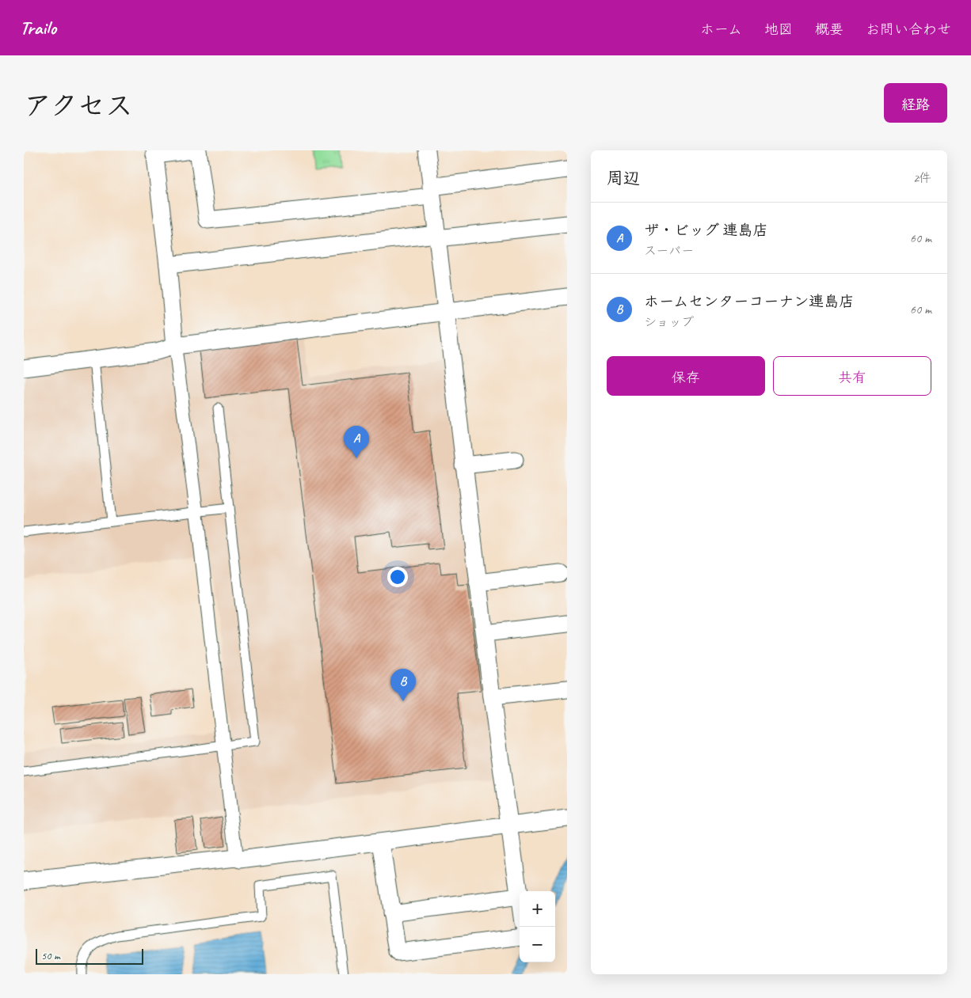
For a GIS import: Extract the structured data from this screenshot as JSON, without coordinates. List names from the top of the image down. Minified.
{"scale_bar":"50 m","page":{"header":"Trailo","nav":["ホーム","地図","概要","お問い合わせ"],"title":"アクセス","buttons":["経路",["保存","共有"]],"heading":["周辺","2件"],"list":[{"mark":"A","name":"ザ・ビッグ 連島店","note":"スーパー","value":"60 m"},{"mark":"B","name":"ホームセンターコーナン連島店","note":"ショップ","value":"60 m"}],"pins":["A","B"],"map_buttons":["+","−"],"scale":"50 m"}}
